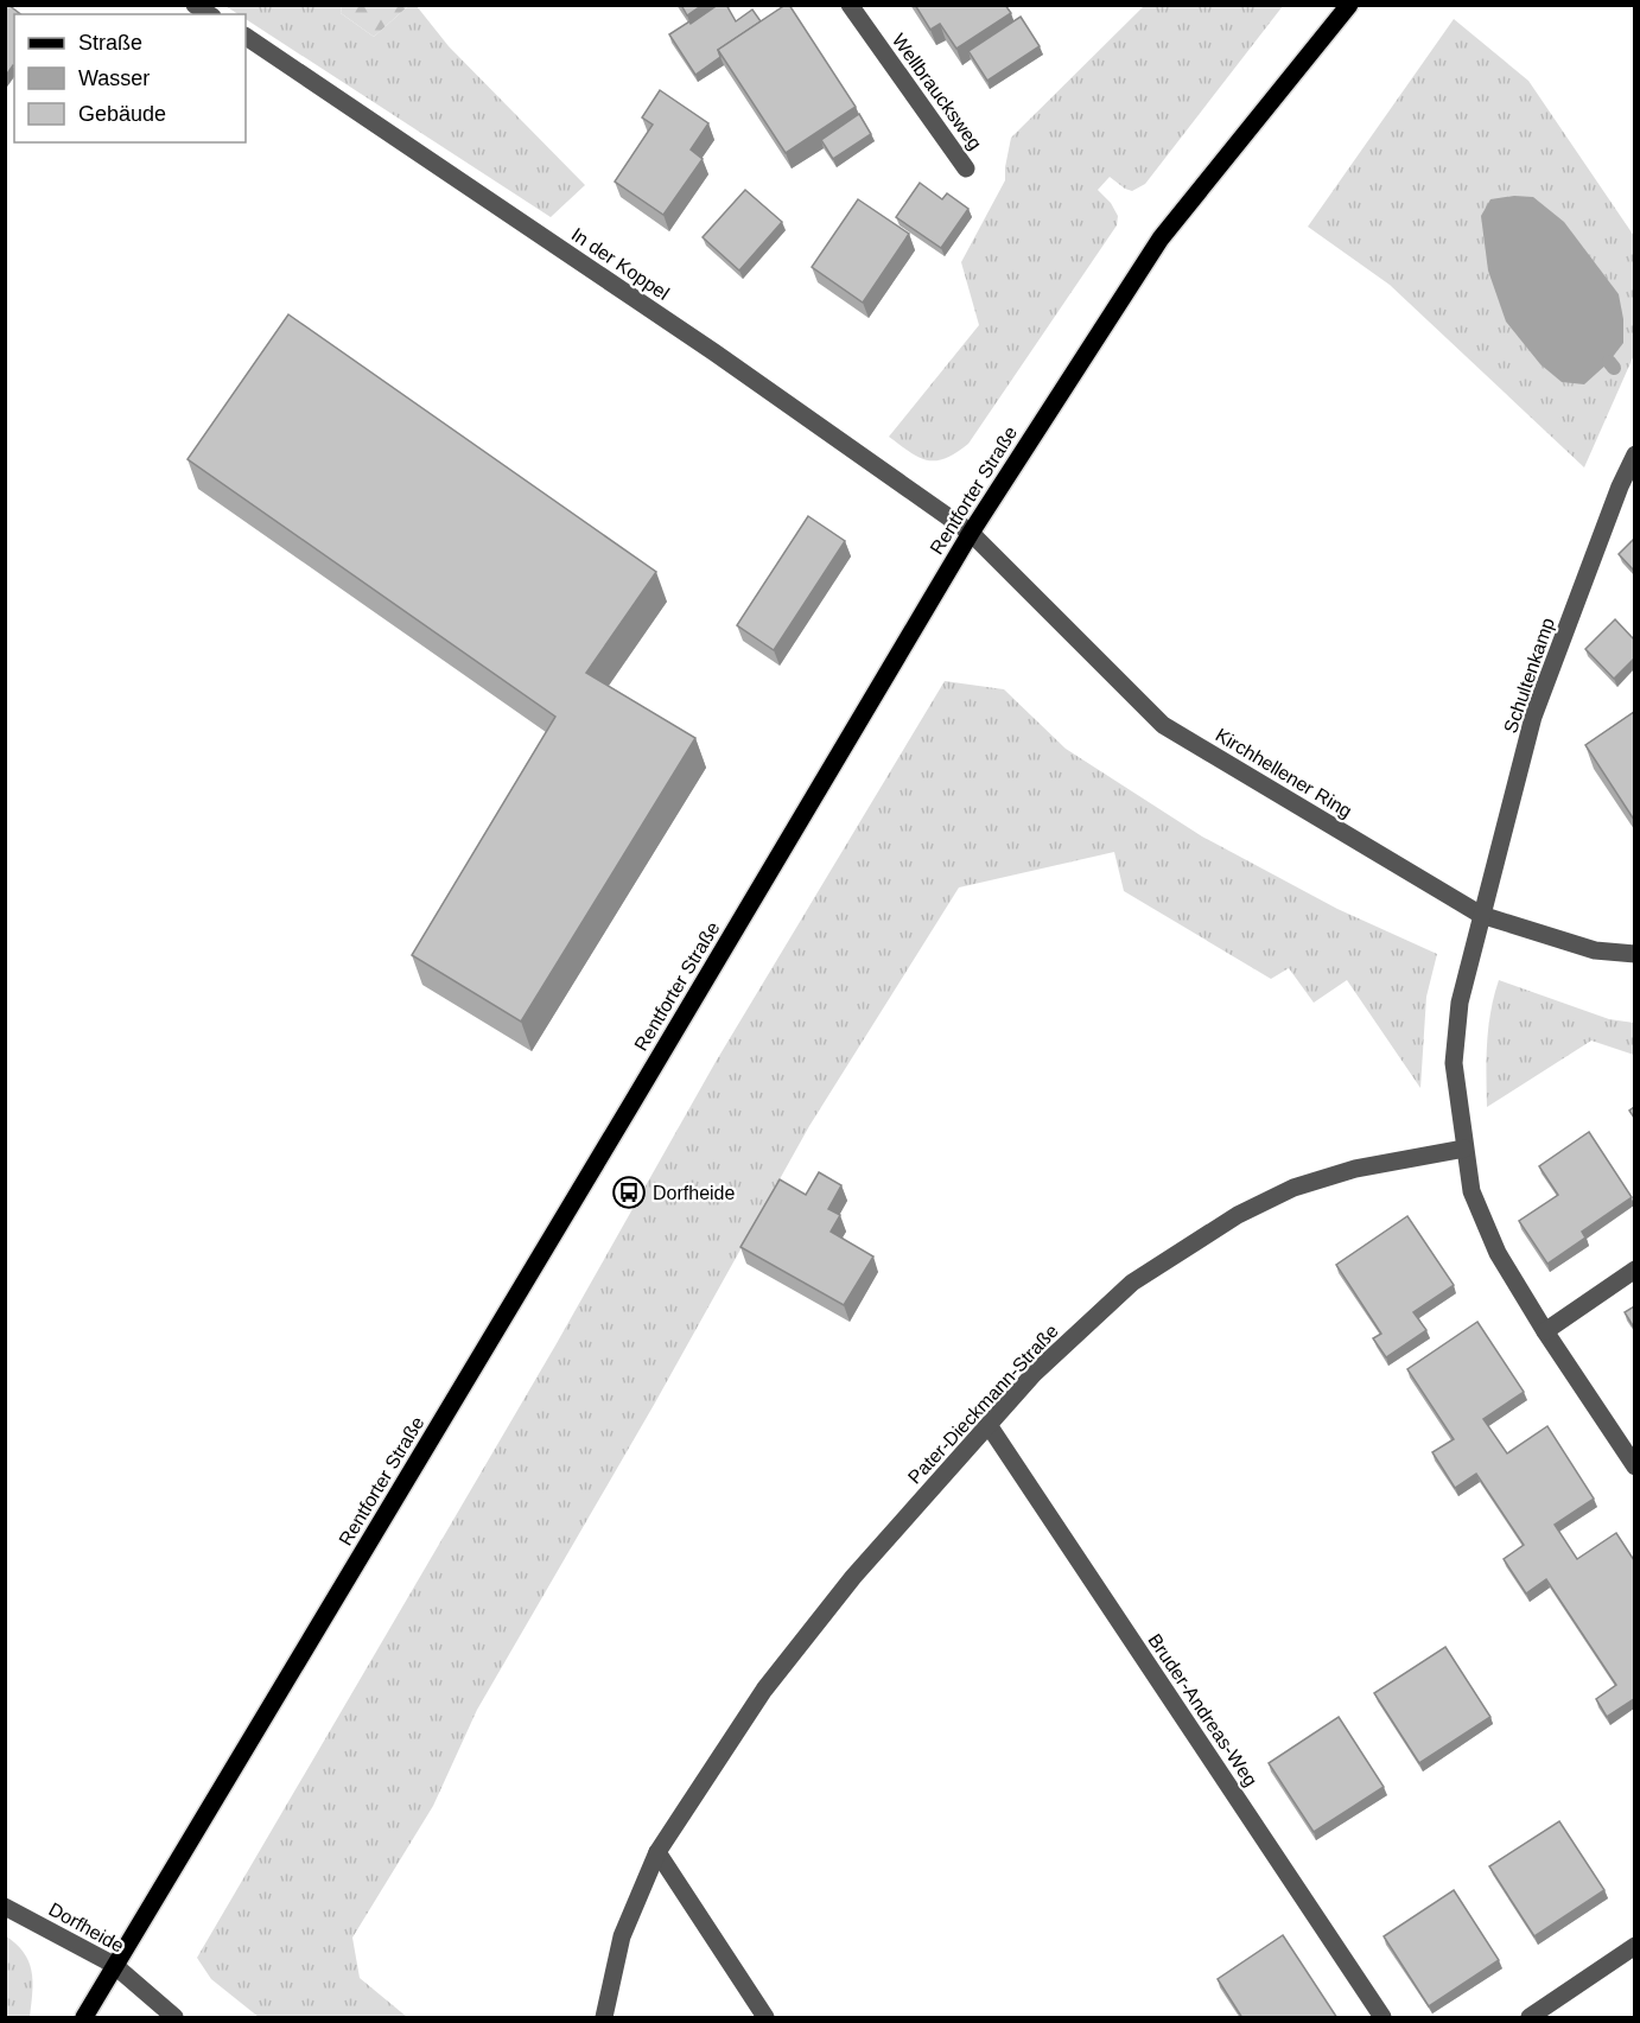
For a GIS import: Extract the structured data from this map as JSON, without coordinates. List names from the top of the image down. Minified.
{"streets":{"main road":["Rentforter Straße"],"street":["Wellbraucksweg","In der Koppel","Schultenkamp","Kirchhellener Ring","Pater-Dieckmann-Straße","Bruder-Andreas-Weg","Dorfheide"]},"crossings":[["In der Koppel","Rentforter Straße"],["In der Koppel","Kirchhellener Ring"],["Rentforter Straße","Kirchhellener Ring"],["Rentforter Straße","Dorfheide"],["Schultenkamp","Kirchhellener Ring"],["Schultenkamp","Pater-Dieckmann-Straße"],["Pater-Dieckmann-Straße","Bruder-Andreas-Weg"]],"places":{"bus stop":["Dorfheide"]},"legend":["Straße","Wasser","Gebäude"]}
